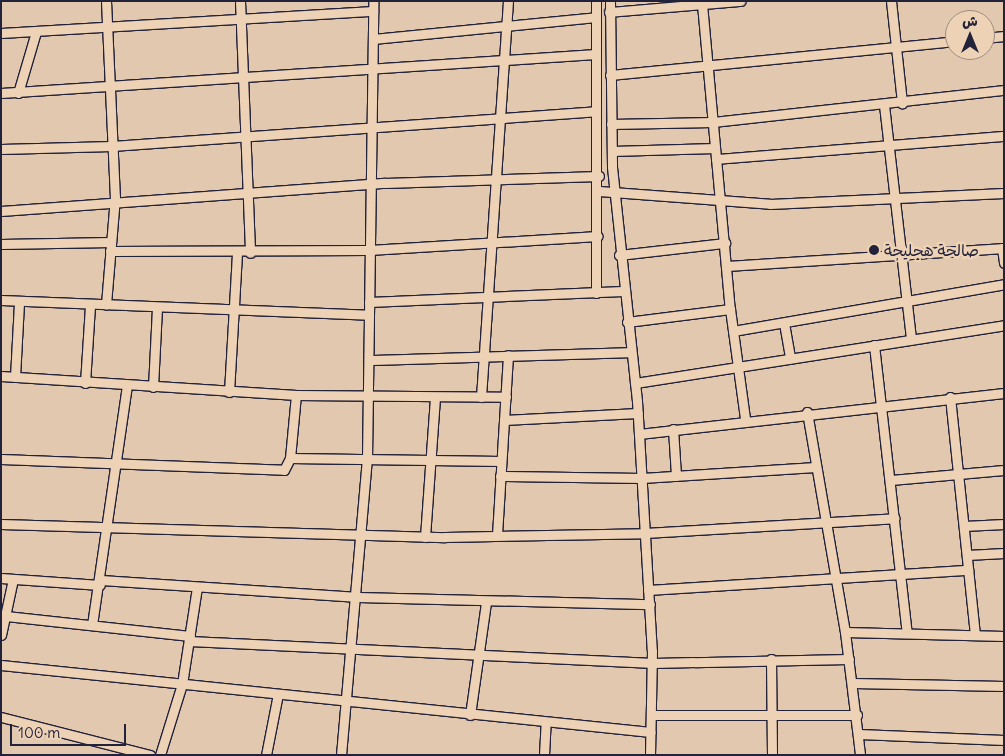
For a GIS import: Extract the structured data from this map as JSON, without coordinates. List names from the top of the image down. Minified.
{"places":["صالحة هجليجة"],"scale_bar":"100 m","north":"top"}
